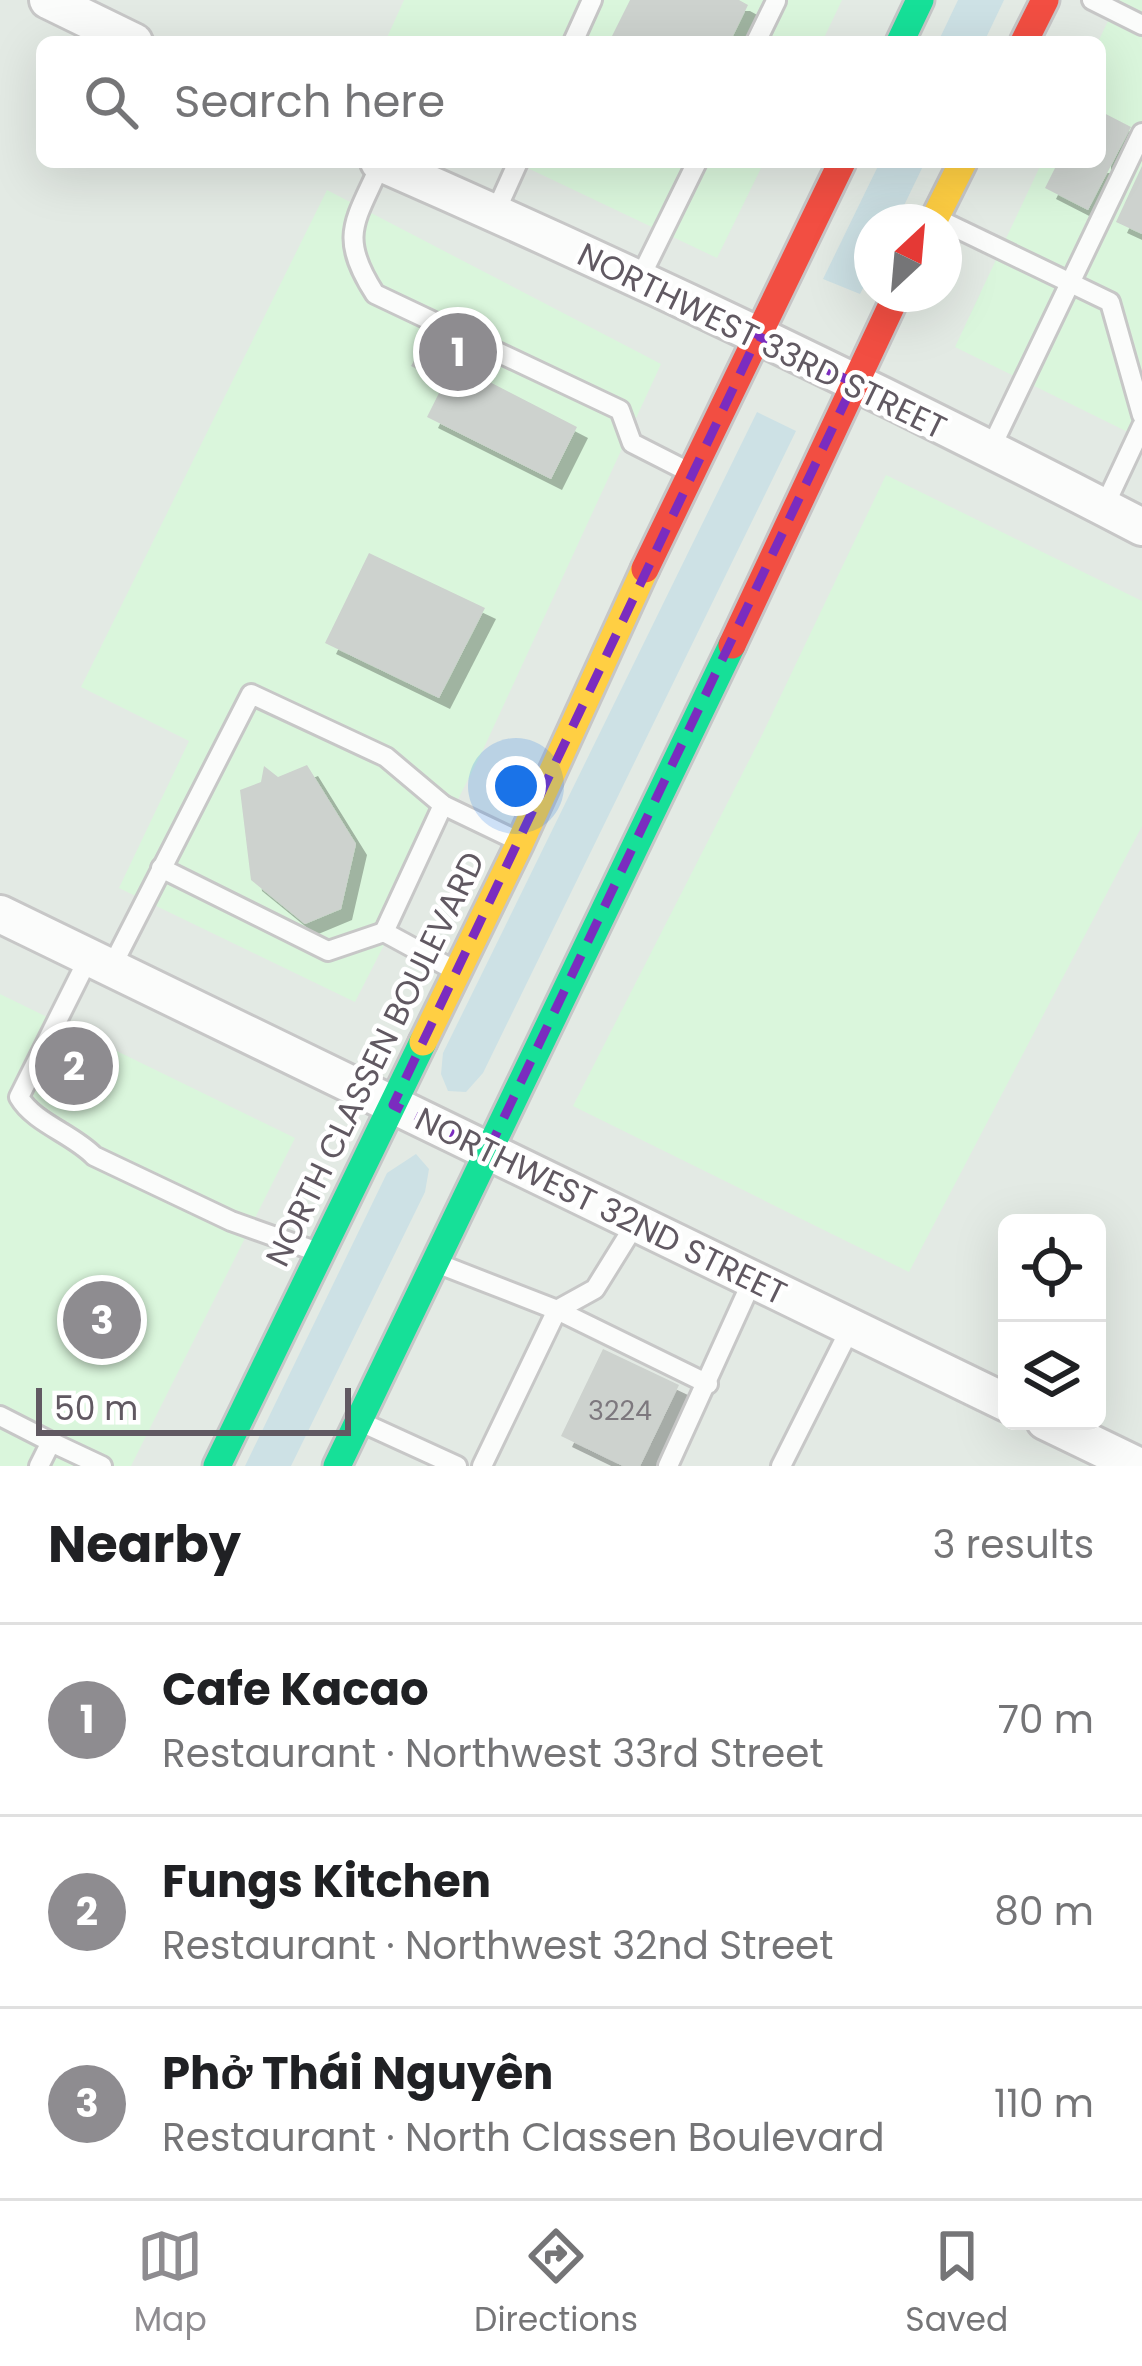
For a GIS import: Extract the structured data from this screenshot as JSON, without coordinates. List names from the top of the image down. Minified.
{"streets":{"main road":["NORTH CLASSEN BOULEVARD"],"street":["NORTHWEST 33RD STREET","NORTHWEST 32ND STREET"]},"crossings":[["NORTHWEST 33RD STREET","NORTH CLASSEN BOULEVARD"],["NORTH CLASSEN BOULEVARD","NORTHWEST 32ND STREET"]],"house_numbers":["3224"],"scale_bar":"50 m","north":"top right","page":{"search":"Search here","pins":["1","2","3"],"scale":"50 m","heading":["Nearby","3 results"],"list":[{"mark":"1","name":"Cafe Kacao","note":"Restaurant · Northwest 33rd Street","value":"70 m"},{"mark":"2","name":"Fungs Kitchen","note":"Restaurant · Northwest 32nd Street","value":"80 m"},{"mark":"3","name":"Phở Thái Nguyên","note":"Restaurant · North Classen Boulevard","value":"110 m"}],"nav":["Map","Directions","Saved"]}}
